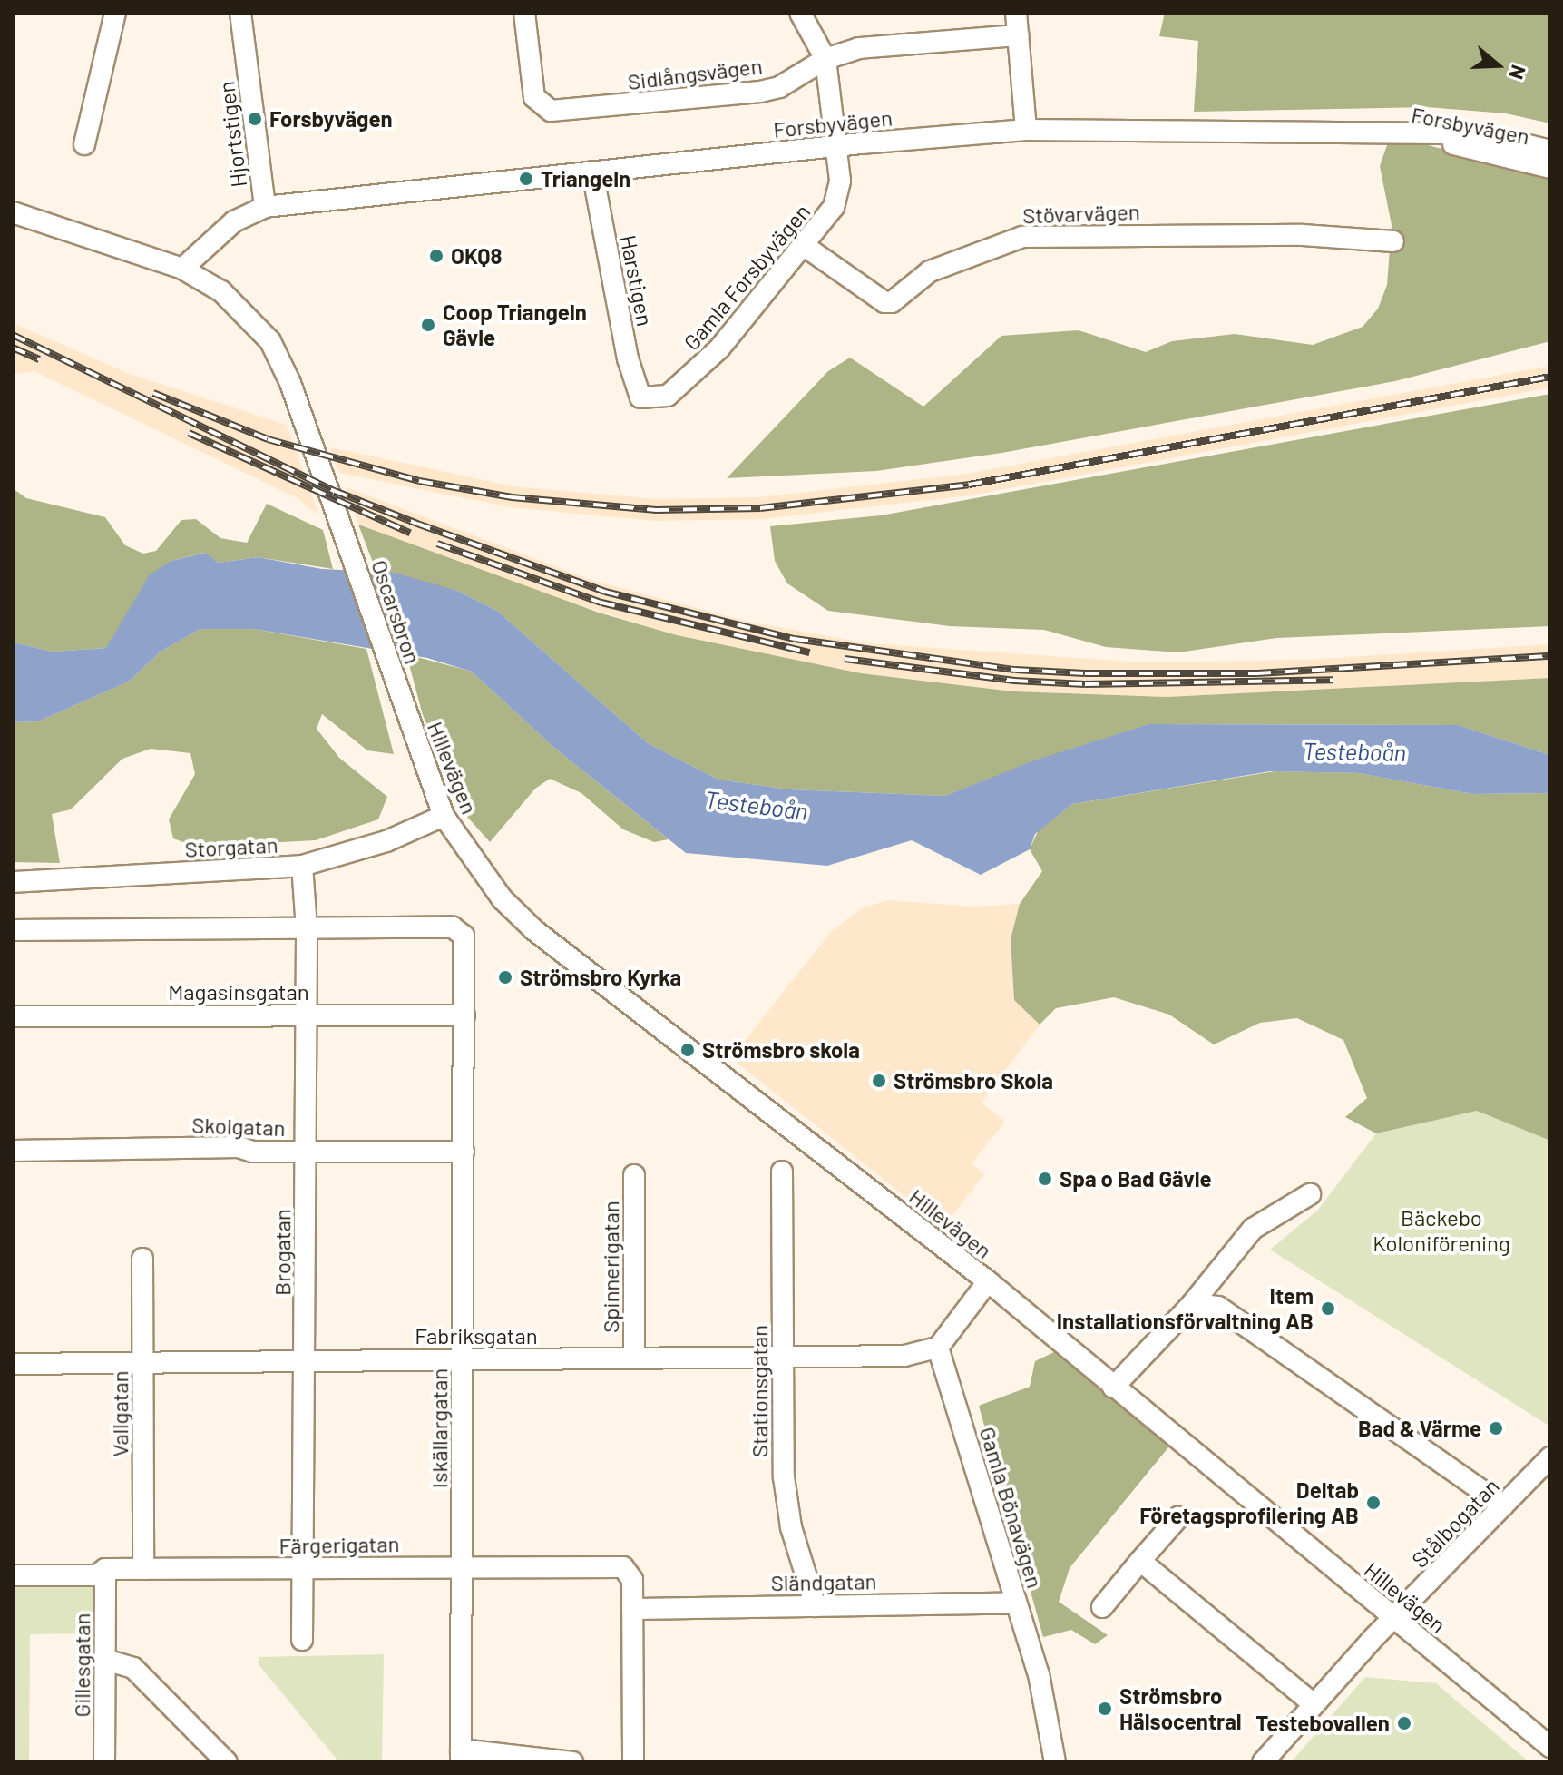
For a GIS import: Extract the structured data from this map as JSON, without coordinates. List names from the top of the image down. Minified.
{"streets":{"street":["Sidlångsvägen","Forsbyvägen","Hjortstigen","Stövarvägen","Gamla Forsbyvägen","Harstigen","Oscarsbron","Hillevägen","Storgatan","Magasinsgatan","Skolgatan","Brogatan","Spinnerigatan","Fabriksgatan","Stationsgatan","Vallgatan","Iskällargatan","Gamla Bönavägen","Stålbogatan","Färgerigatan","Sländgatan","Gillesgatan"]},"crossings":[["Sidlångsvägen","Gamla Forsbyvägen"],["Forsbyvägen","Hjortstigen"],["Forsbyvägen","Gamla Forsbyvägen"],["Forsbyvägen","Harstigen"],["Forsbyvägen","Oscarsbron"],["Stövarvägen","Gamla Forsbyvägen"],["Gamla Forsbyvägen","Harstigen"],["Oscarsbron","Hillevägen"],["Hillevägen","Storgatan"],["Hillevägen","Stålbogatan"],["Storgatan","Brogatan"],["Magasinsgatan","Brogatan"],["Magasinsgatan","Iskällargatan"],["Skolgatan","Brogatan"],["Skolgatan","Iskällargatan"],["Brogatan","Fabriksgatan"],["Brogatan","Iskällargatan"],["Brogatan","Färgerigatan"],["Spinnerigatan","Fabriksgatan"],["Fabriksgatan","Stationsgatan"],["Fabriksgatan","Vallgatan"],["Fabriksgatan","Iskällargatan"],["Fabriksgatan","Gamla Bönavägen"],["Stationsgatan","Sländgatan"],["Vallgatan","Färgerigatan"],["Iskällargatan","Färgerigatan"],["Gamla Bönavägen","Sländgatan"],["Färgerigatan","Sländgatan"],["Färgerigatan","Gillesgatan"]],"water":["Testeboån"],"parks":["Bäckebo Koloniförening"],"places":["Forsbyvägen","Triangeln","OKQ8","Coop Triangeln Gävle","Strömsbro Kyrka","Strömsbro skola","Strömsbro Skola","Spa o Bad Gävle","Item Installationsförvaltning AB","Bad & Värme","Deltab Företagsprofilering AB","Strömsbro Hälsocentral","Testebovallen"],"north":"right"}
